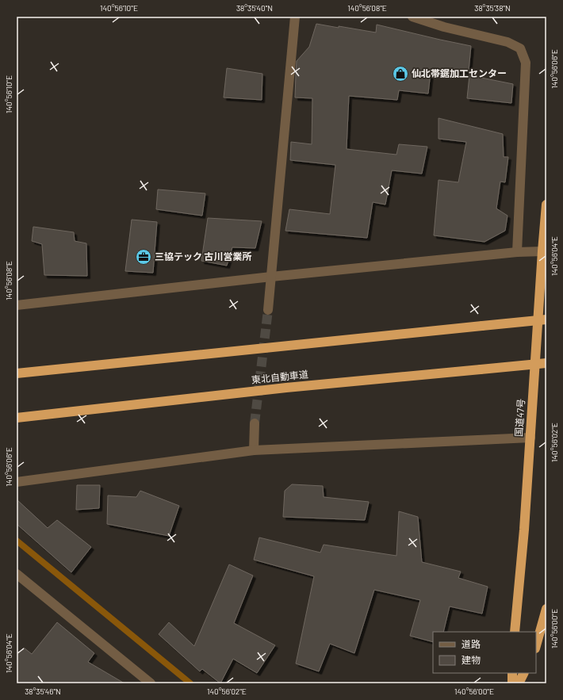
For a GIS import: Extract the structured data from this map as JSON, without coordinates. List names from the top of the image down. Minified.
{"streets":{"highway":["東北自動車道","国道47号"]},"places":{"shop":["仙北帯鋸加工センター"],"office":["三協テック 古川営業所"]},"legend":["道路","建物"],"coordinates":["140°56'10\"E","38°35'40\"N","140°56'08\"E","38°35'38\"N","140°56'06\"E","140°56'04\"E","140°56'02\"E","140°56'00\"E","38°35'46\"N"]}
